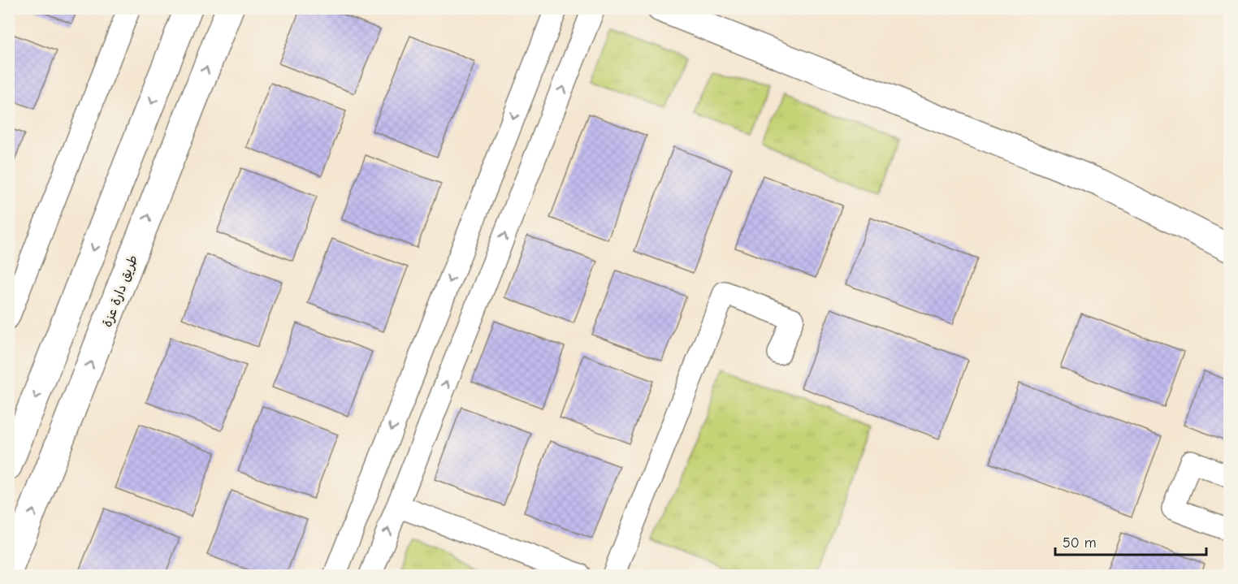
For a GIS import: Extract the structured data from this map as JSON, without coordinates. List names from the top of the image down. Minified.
{"streets":{"main road":["طريق دارة عزة"]},"scale_bar":"50 m"}
